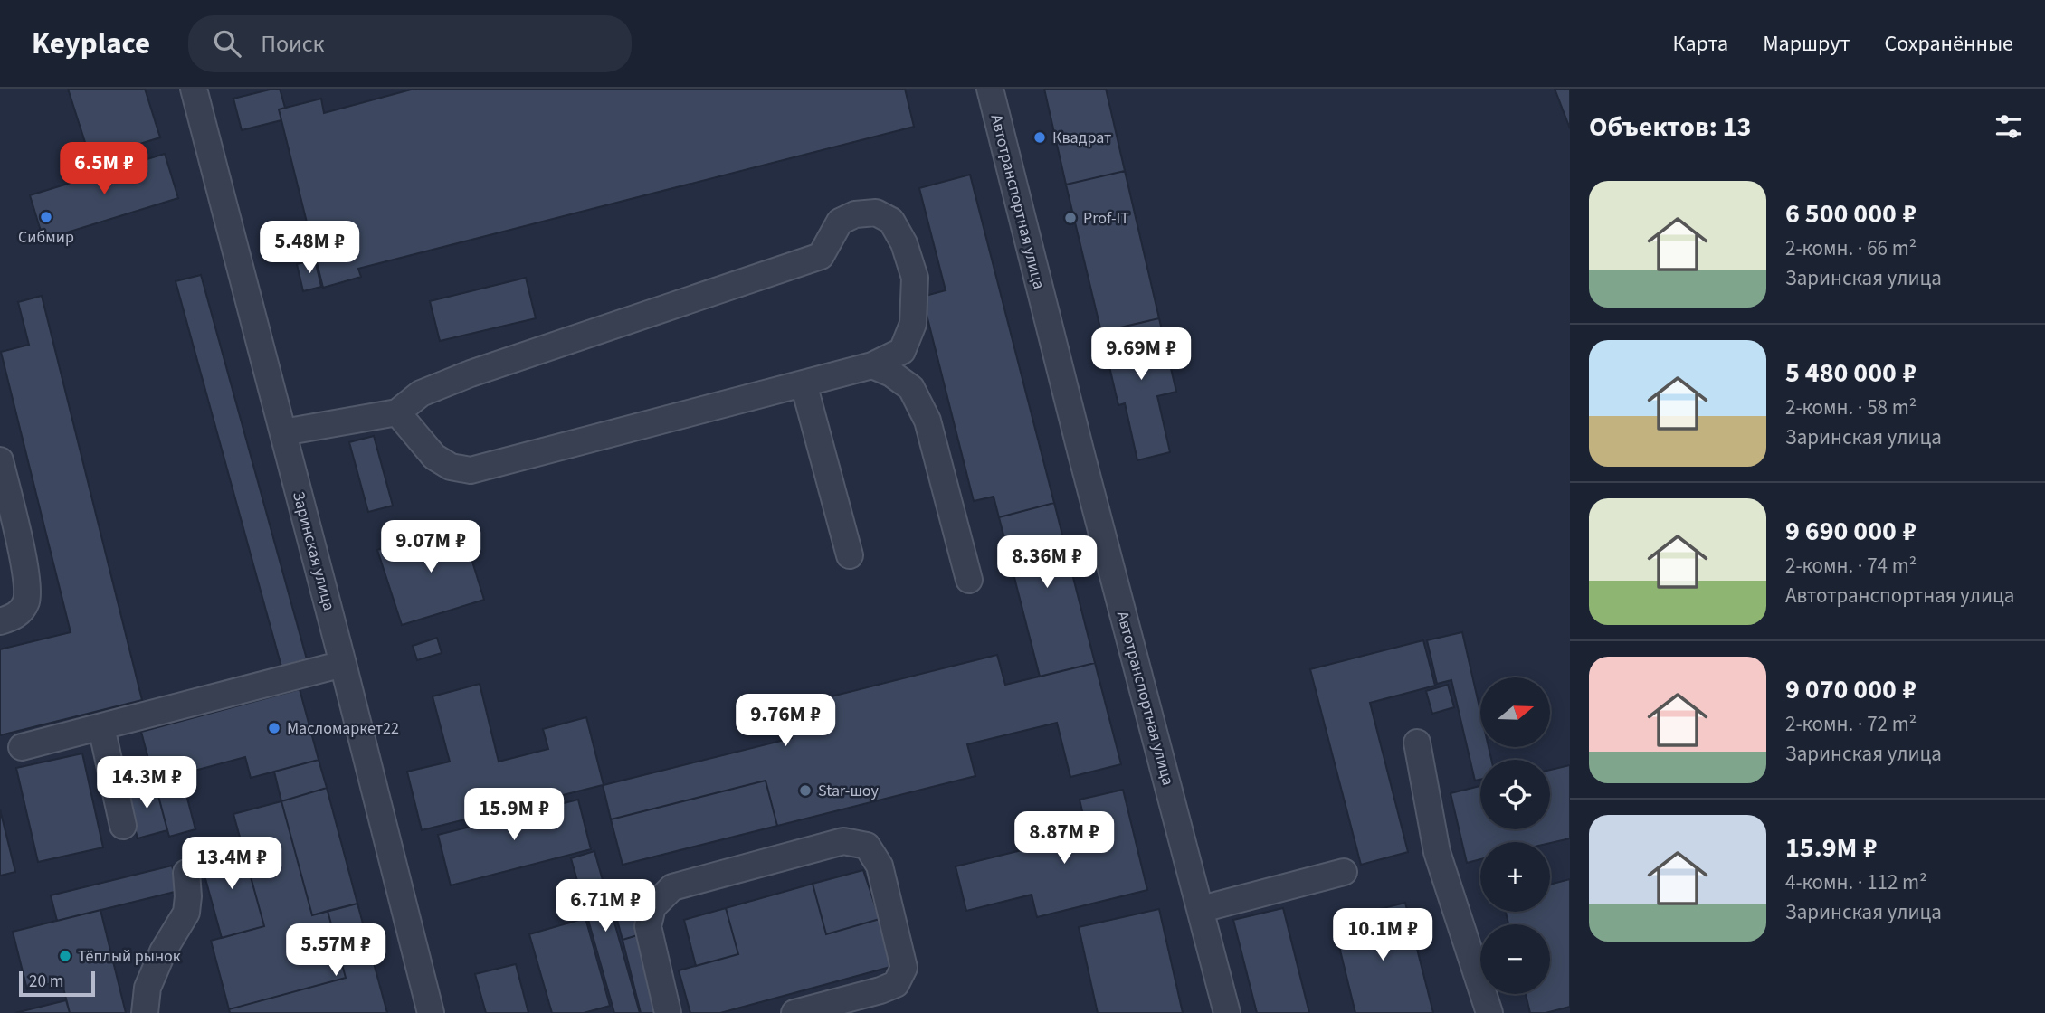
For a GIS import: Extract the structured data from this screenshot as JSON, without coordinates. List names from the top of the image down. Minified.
{"streets":{"street":["Автотранспортная улица","Заринская улица"]},"places":["Квадрат","Сибмир","Prof-IT","Масломаркет22","Star-шоу","Тёплый рынок"],"scale_bar":"20 m","north":"right","page":{"header":"Keyplace","search":"Поиск","nav":["Карта","Маршрут","Сохранённые"],"heading":"Объектов: 13","price":["6.5M ₽","5.48M ₽","9.69M ₽","9.07M ₽","8.36M ₽","9.76M ₽","14.3M ₽","15.9M ₽","8.87M ₽","13.4M ₽","6.71M ₽","10.1M ₽","5.57M ₽"],"list":[{"name":"6 500 000 ₽","note":"2-комн. · 66 m² · Заринская улица"},{"name":"5 480 000 ₽","note":"2-комн. · 58 m² · Заринская улица"},{"name":"9 690 000 ₽","note":"2-комн. · 74 m² · Автотранспортная улица"},{"name":"9 070 000 ₽","note":"2-комн. · 72 m² · Заринская улица"},{"name":"15.9M ₽","note":"4-комн. · 112 m² · Заринская улица"}],"map_buttons":["+","−"],"scale":"20 m"}}
